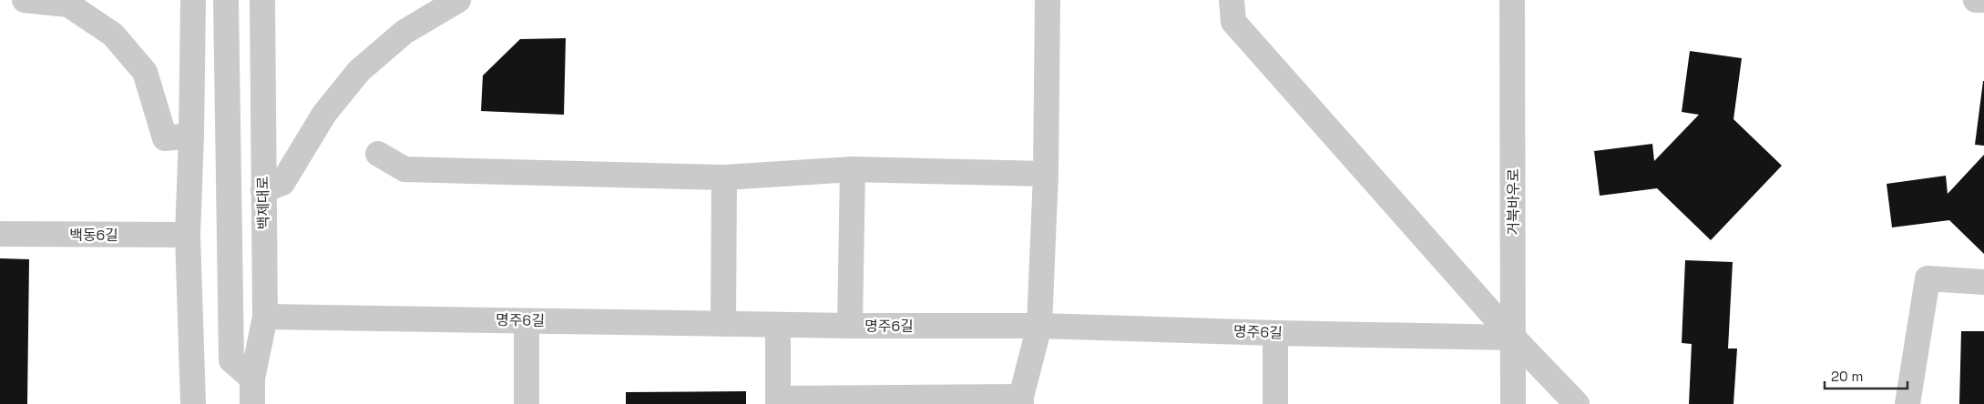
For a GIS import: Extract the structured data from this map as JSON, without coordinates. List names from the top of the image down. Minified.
{"streets":{"street":["거북바우로","백제대로","백동6길","명주6길"]},"crossings":[["거북바우로","명주6길"],["백제대로","명주6길"]],"scale_bar":"20 m"}
